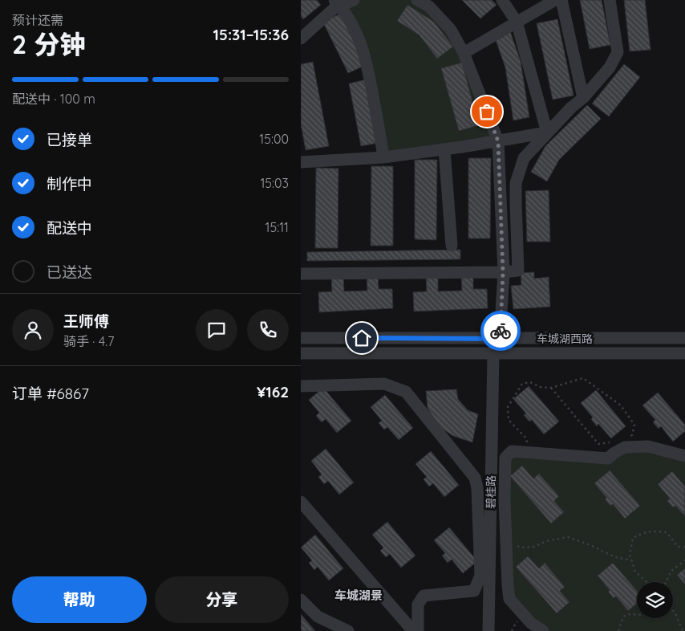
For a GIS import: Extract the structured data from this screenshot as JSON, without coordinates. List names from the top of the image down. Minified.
{"streets":{"street":["车城湖西路","碧桂路"]},"crossings":[["车城湖西路","碧桂路"]],"districts":["车城湖景"],"page":{"heading":["2 分钟","预计还需","15:31–15:36"],"panel":["王师傅","骑手 · 4.7","订单 #6867","¥162"],"bar":"配送中 · 100 m","list":[["已接单","15:00"],["制作中","15:03"],["配送中","15:11"],"已送达"],"buttons":["帮助","分享"]}}
